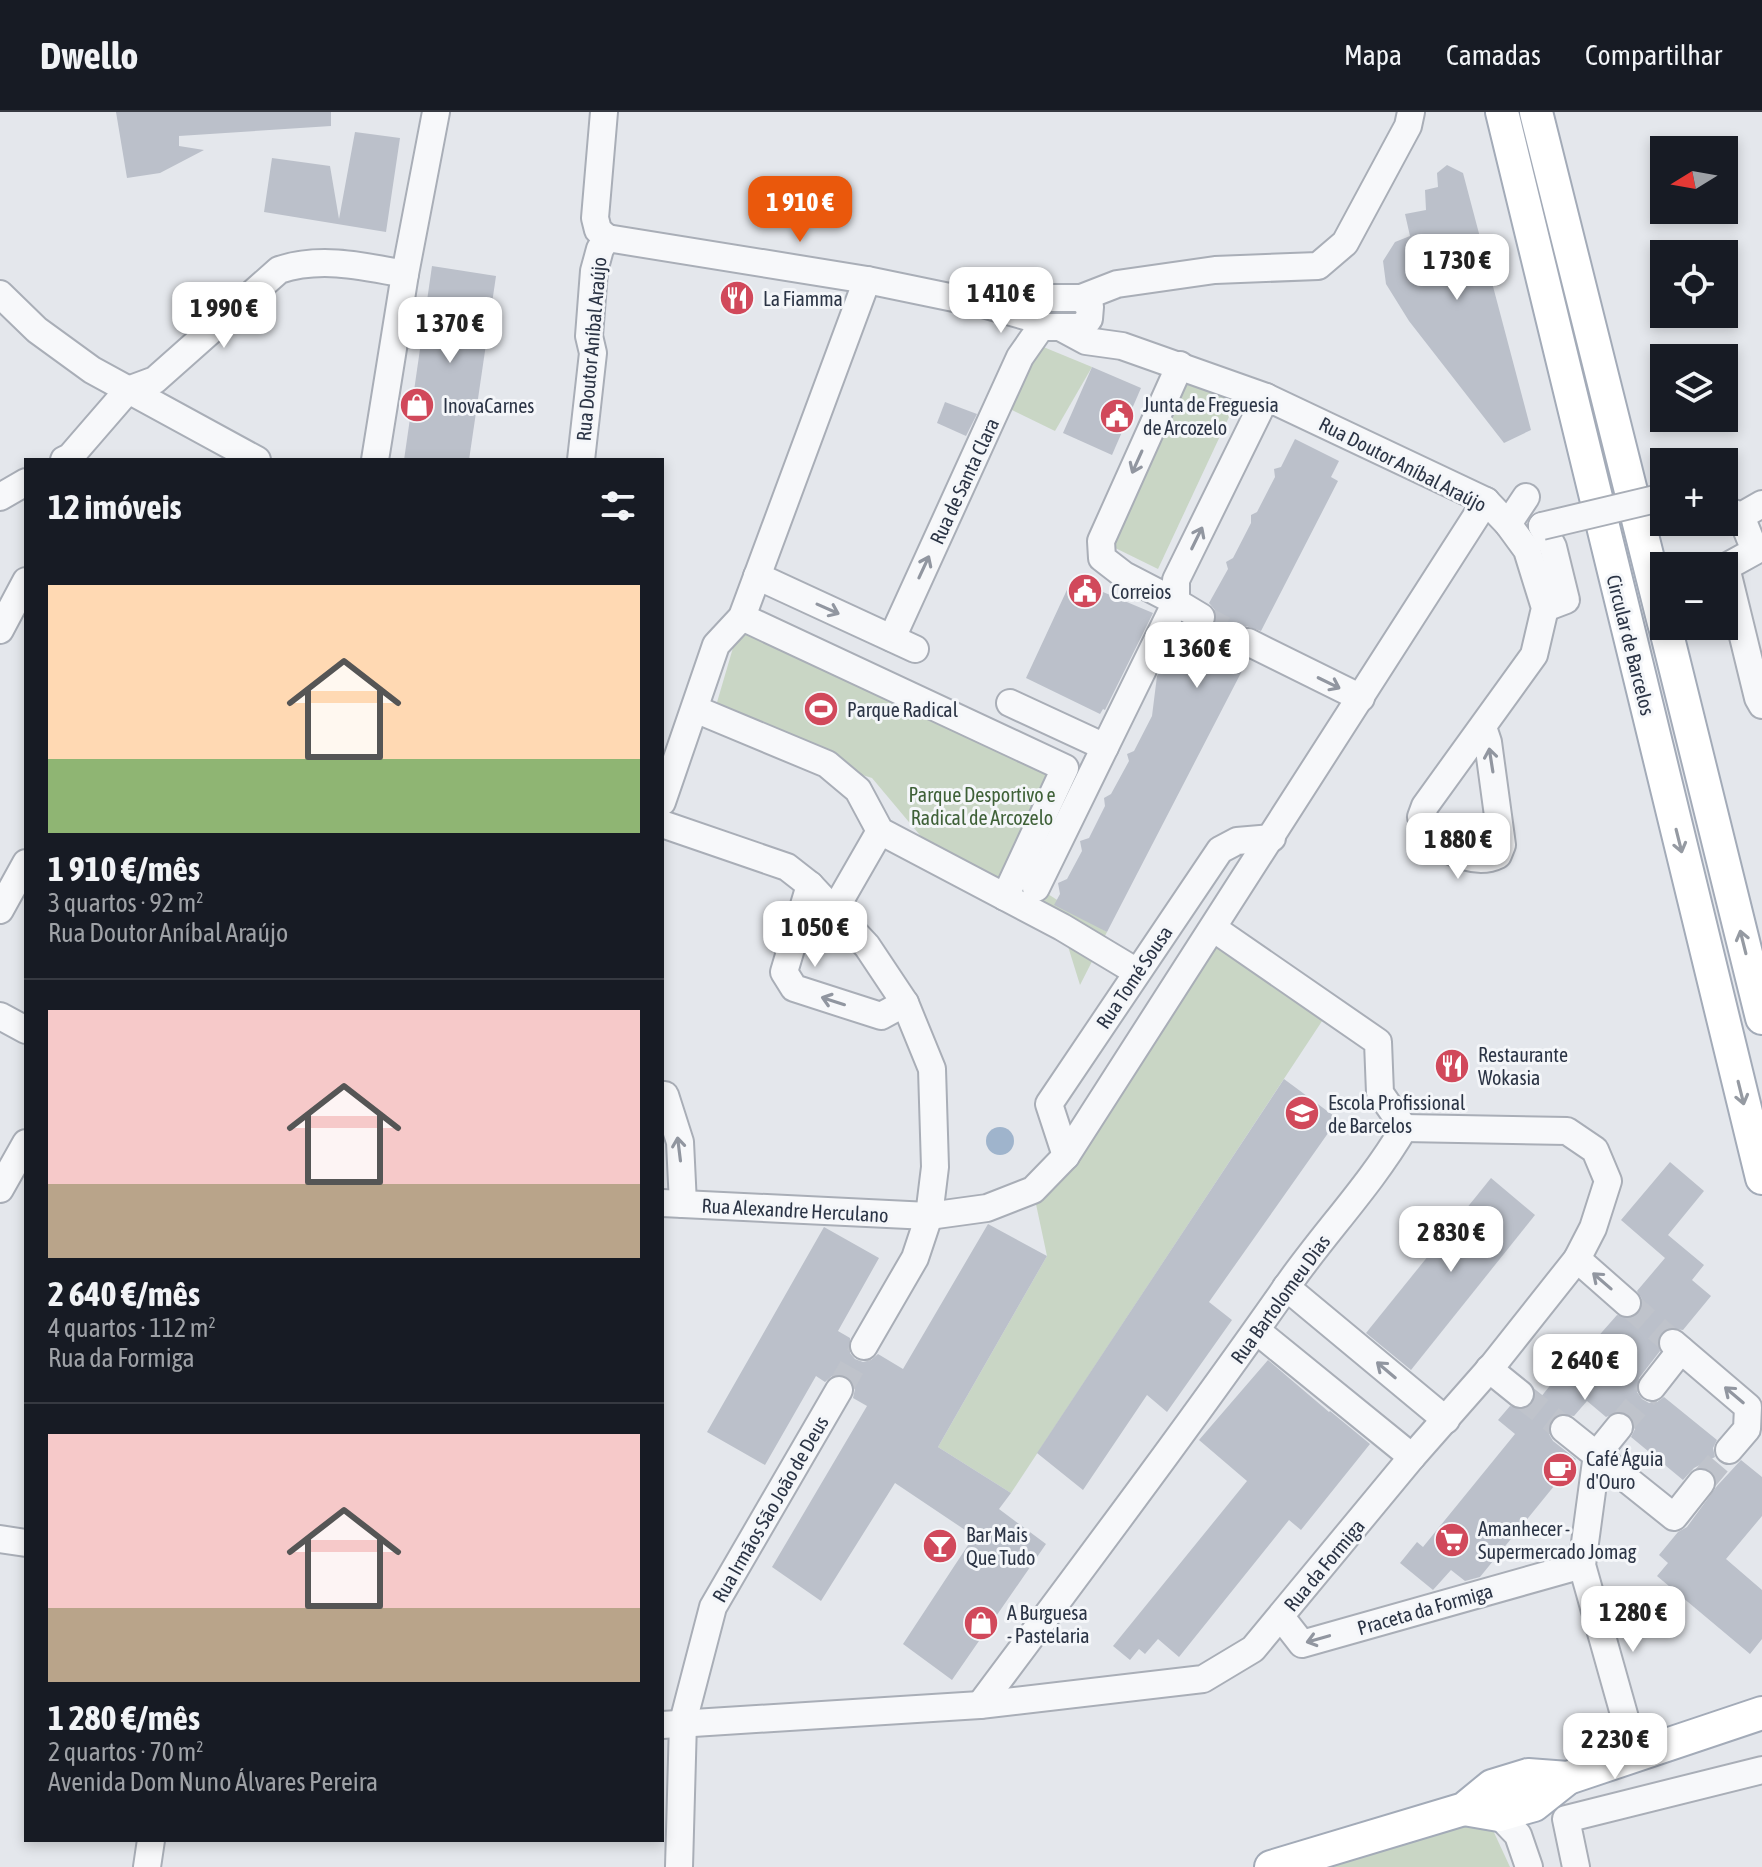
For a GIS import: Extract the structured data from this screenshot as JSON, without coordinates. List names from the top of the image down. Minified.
{"streets":{"main road":["Circular de Barcelos"],"street":["Rua Doutor Aníbal Araújo","Rua de Santa Clara","Rua Tomé Sousa","Rua Alexandre Herculano","Rua Bartolomeu Dias","Rua Irmãos São João de Deus","Rua da Formiga","Praceta da Formiga"]},"crossings":[["Rua Doutor Aníbal Araújo","Rua de Santa Clara"],["Rua Doutor Aníbal Araújo","Rua Tomé Sousa"],["Rua Tomé Sousa","Rua Alexandre Herculano"],["Rua Bartolomeu Dias","Rua da Formiga"],["Rua Irmãos São João de Deus","Rua da Formiga"],["Rua da Formiga","Praceta da Formiga"]],"one_way":["Praceta da Formiga"],"parks":["Parque Desportivo e Radical de Arcozelo"],"places":{"restaurant":["La Fiamma","Restaurante Wokasia"],"shop":["InovaCarnes","A Burguesa - Pastelaria"],"public building":["Junta de Freguesia de Arcozelo","Correios"],"sports":["Parque Radical"],"school or university":["Escola Profissional de Barcelos"],"cafe":["Café Águia d'Ouro"],"supermarket":["Amanhecer - Supermercado Jomag"],"bar":["Bar Mais Que Tudo"]},"north":"left","page":{"header":"Dwello","nav":["Mapa","Camadas","Compartilhar"],"map_buttons":["+","−"],"price":["1 910 €","1 730 €","1 410 €","1 990 €","1 370 €","1 360 €","1 880 €","1 050 €","2 830 €","2 640 €","1 280 €","2 230 €"],"heading":"12 imóveis","list":[{"name":"1 910 €/mês","note":"3 quartos · 92 m² · Rua Doutor Aníbal Araújo"},{"name":"2 640 €/mês","note":"4 quartos · 112 m² · Rua da Formiga"},{"name":"1 280 €/mês","note":"2 quartos · 70 m² · Avenida Dom Nuno Álvares Pereira"}]}}
